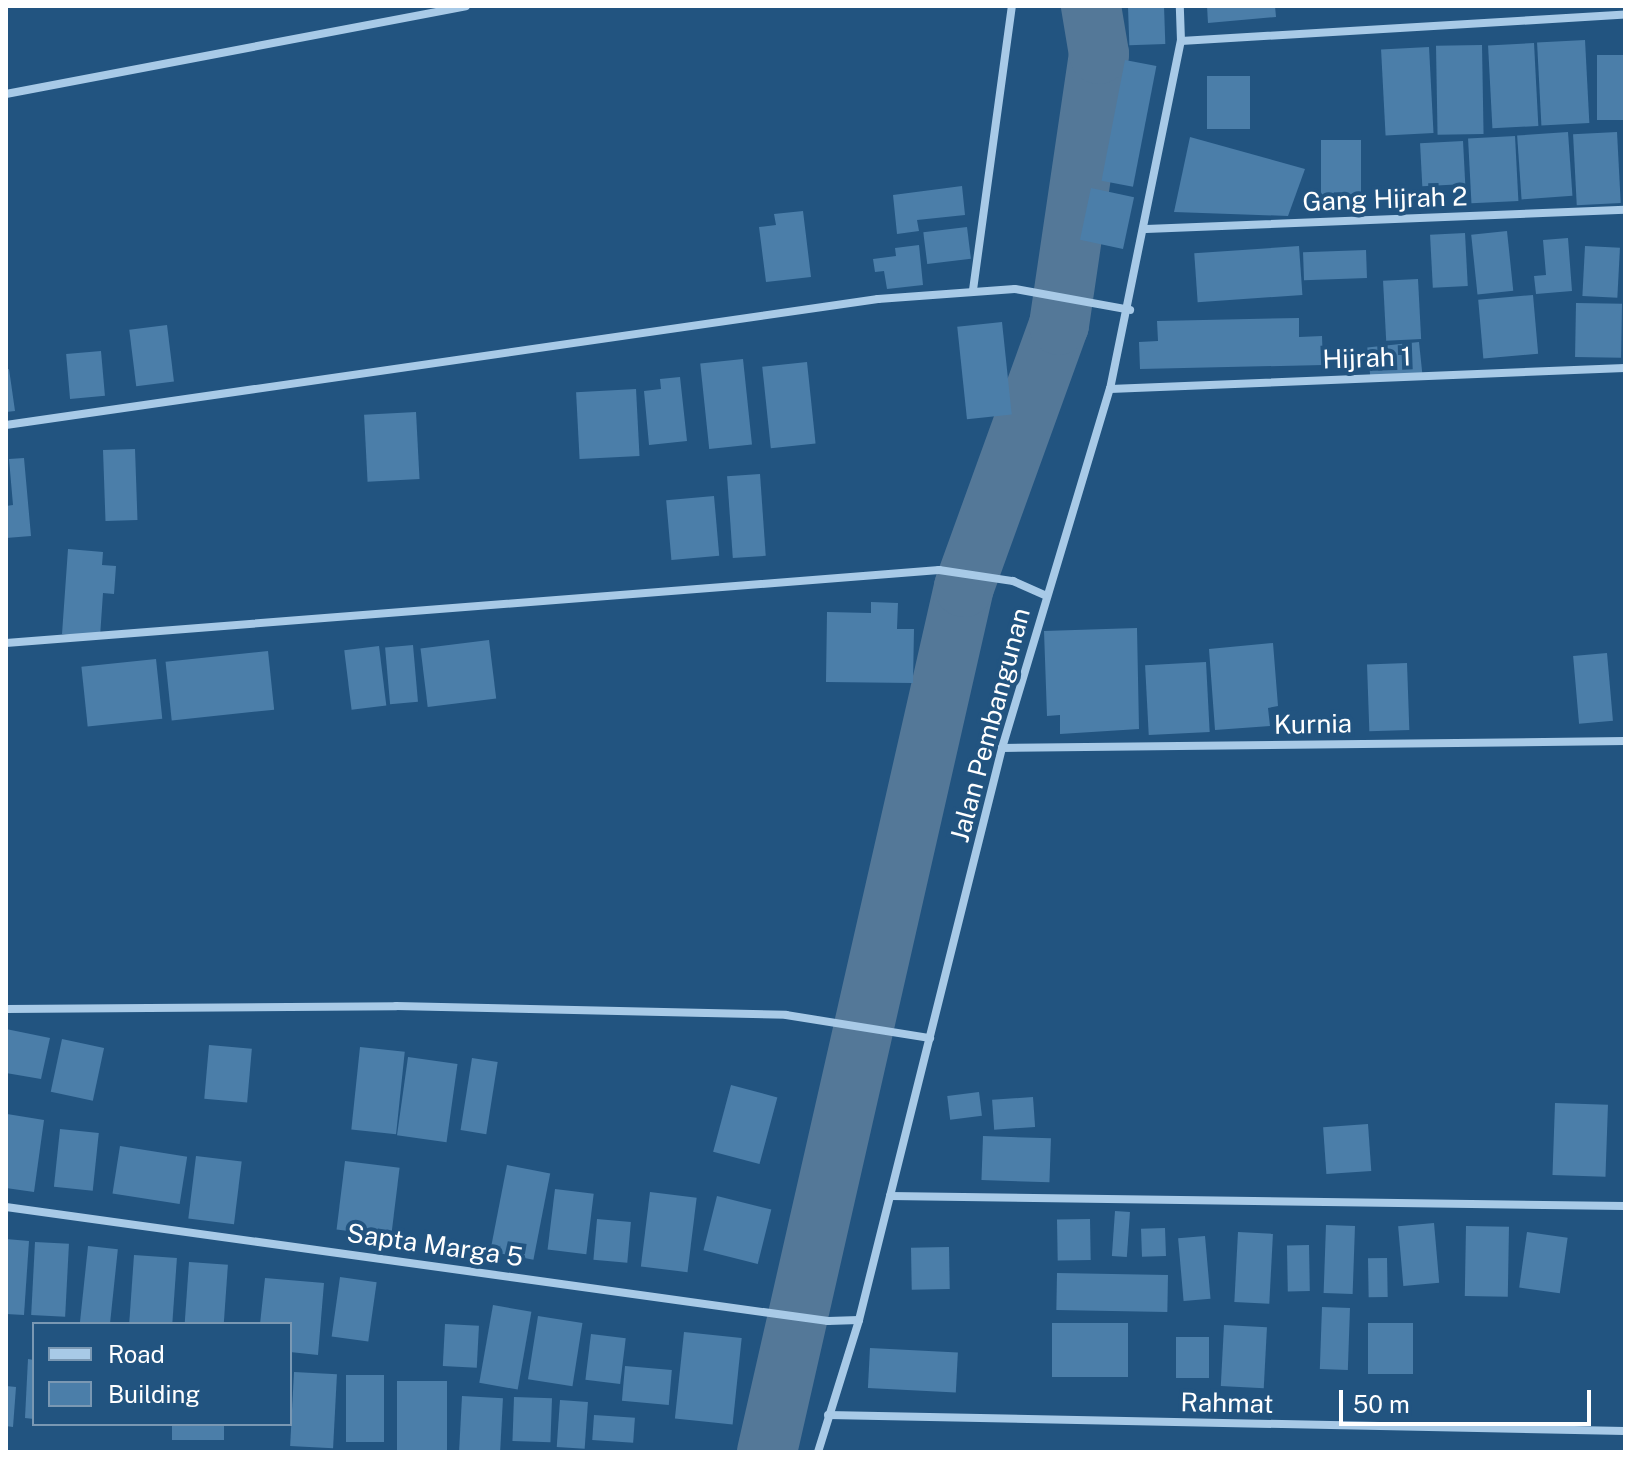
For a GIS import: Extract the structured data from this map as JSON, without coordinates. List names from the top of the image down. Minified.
{"streets":{"street":["Gang Hijrah 2","Hijrah 1","Kurnia","Jalan Pembangunan","Sapta Marga 5","Rahmat"]},"crossings":[["Gang Hijrah 2","Jalan Pembangunan"],["Hijrah 1","Jalan Pembangunan"],["Kurnia","Jalan Pembangunan"],["Jalan Pembangunan","Sapta Marga 5"],["Jalan Pembangunan","Rahmat"]],"legend":["Road","Building"],"scale_bar":"50 m"}
